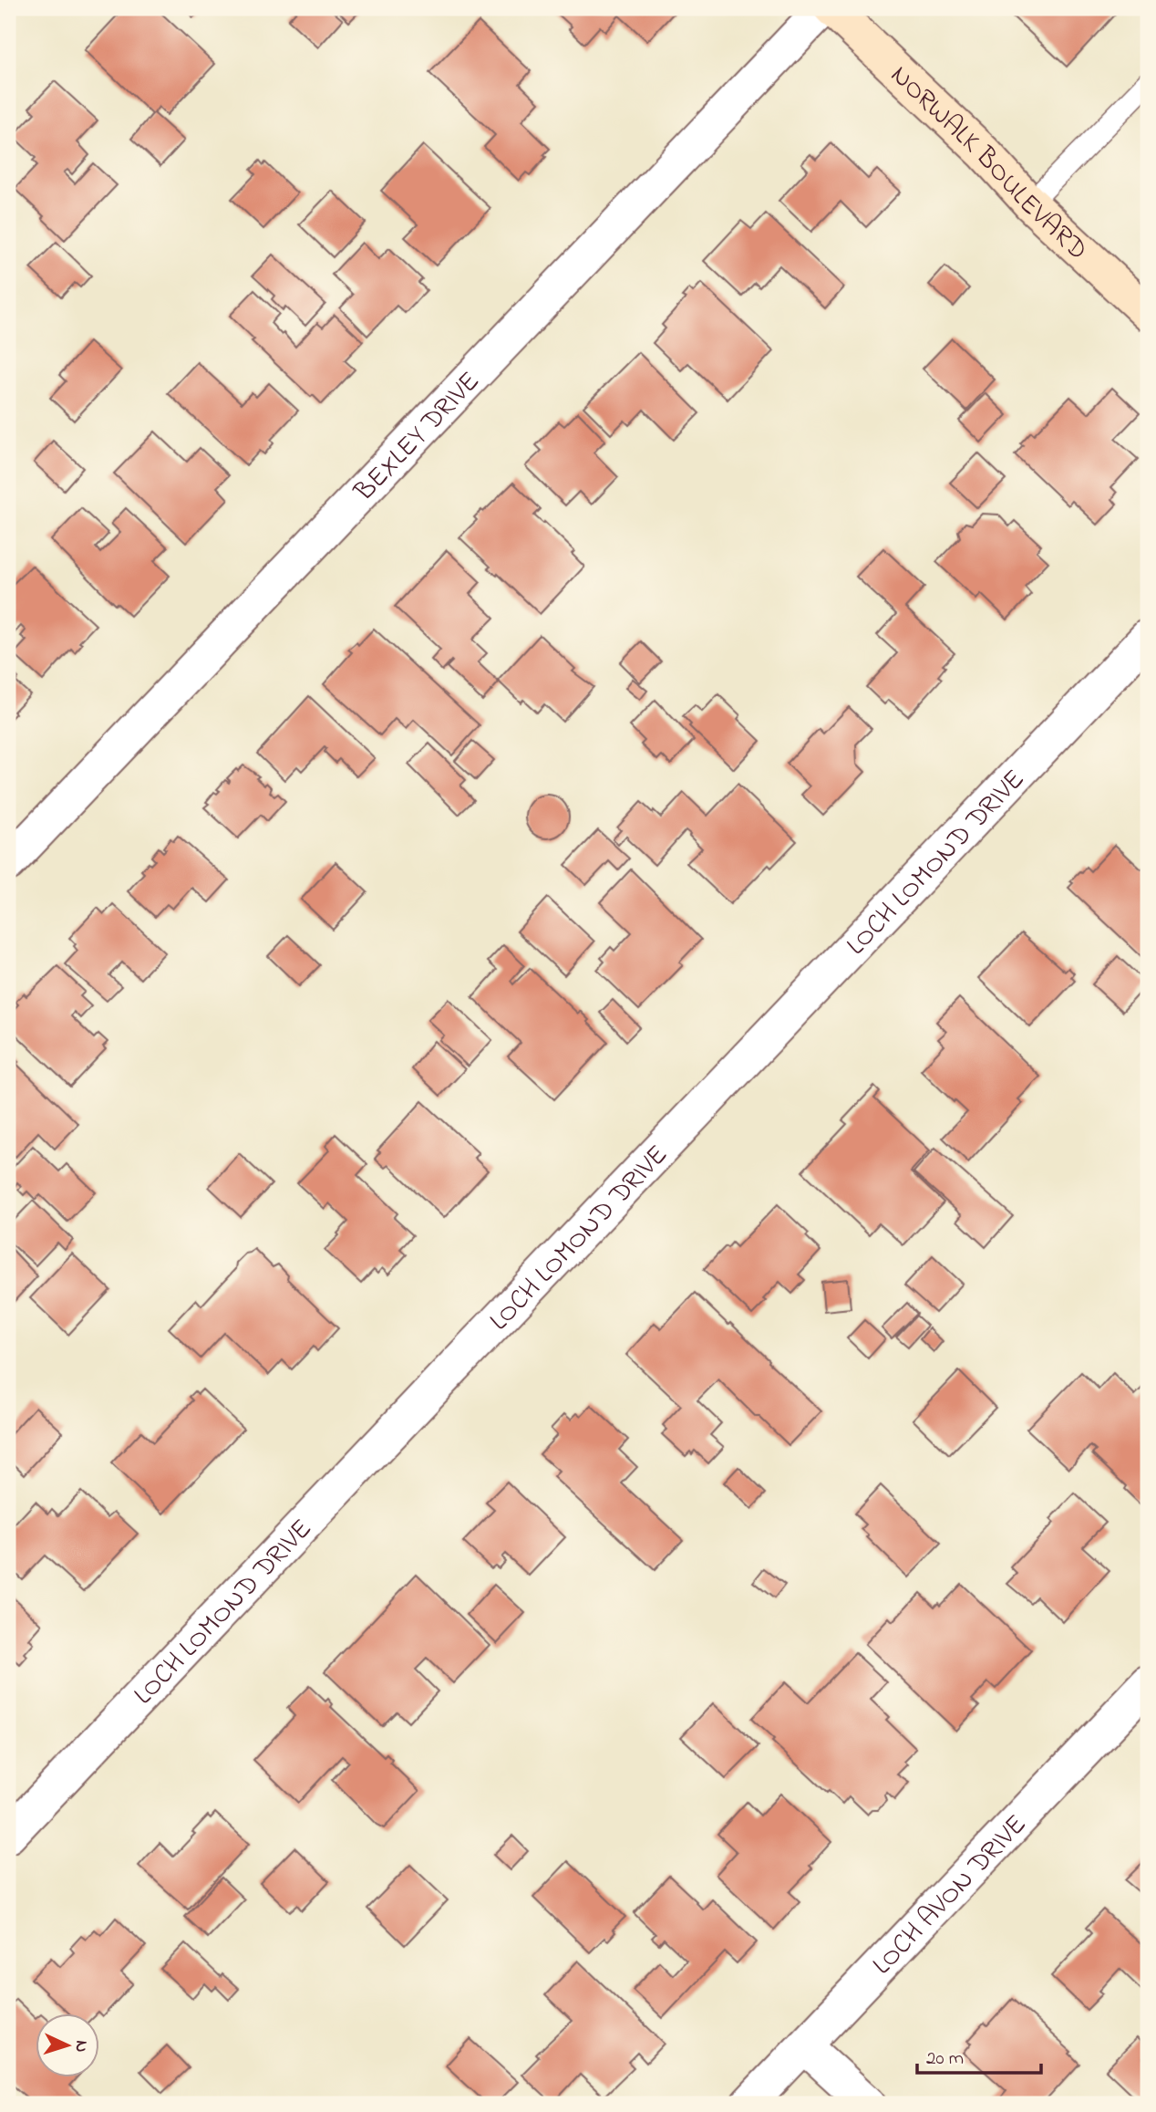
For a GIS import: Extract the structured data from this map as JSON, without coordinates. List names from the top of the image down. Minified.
{"streets":{"main road":["NORWALK BOULEVARD"],"street":["BEXLEY DRIVE","LOCH LOMOND DRIVE","LOCH AVON DRIVE"]},"scale_bar":"20 m","north":"right"}
